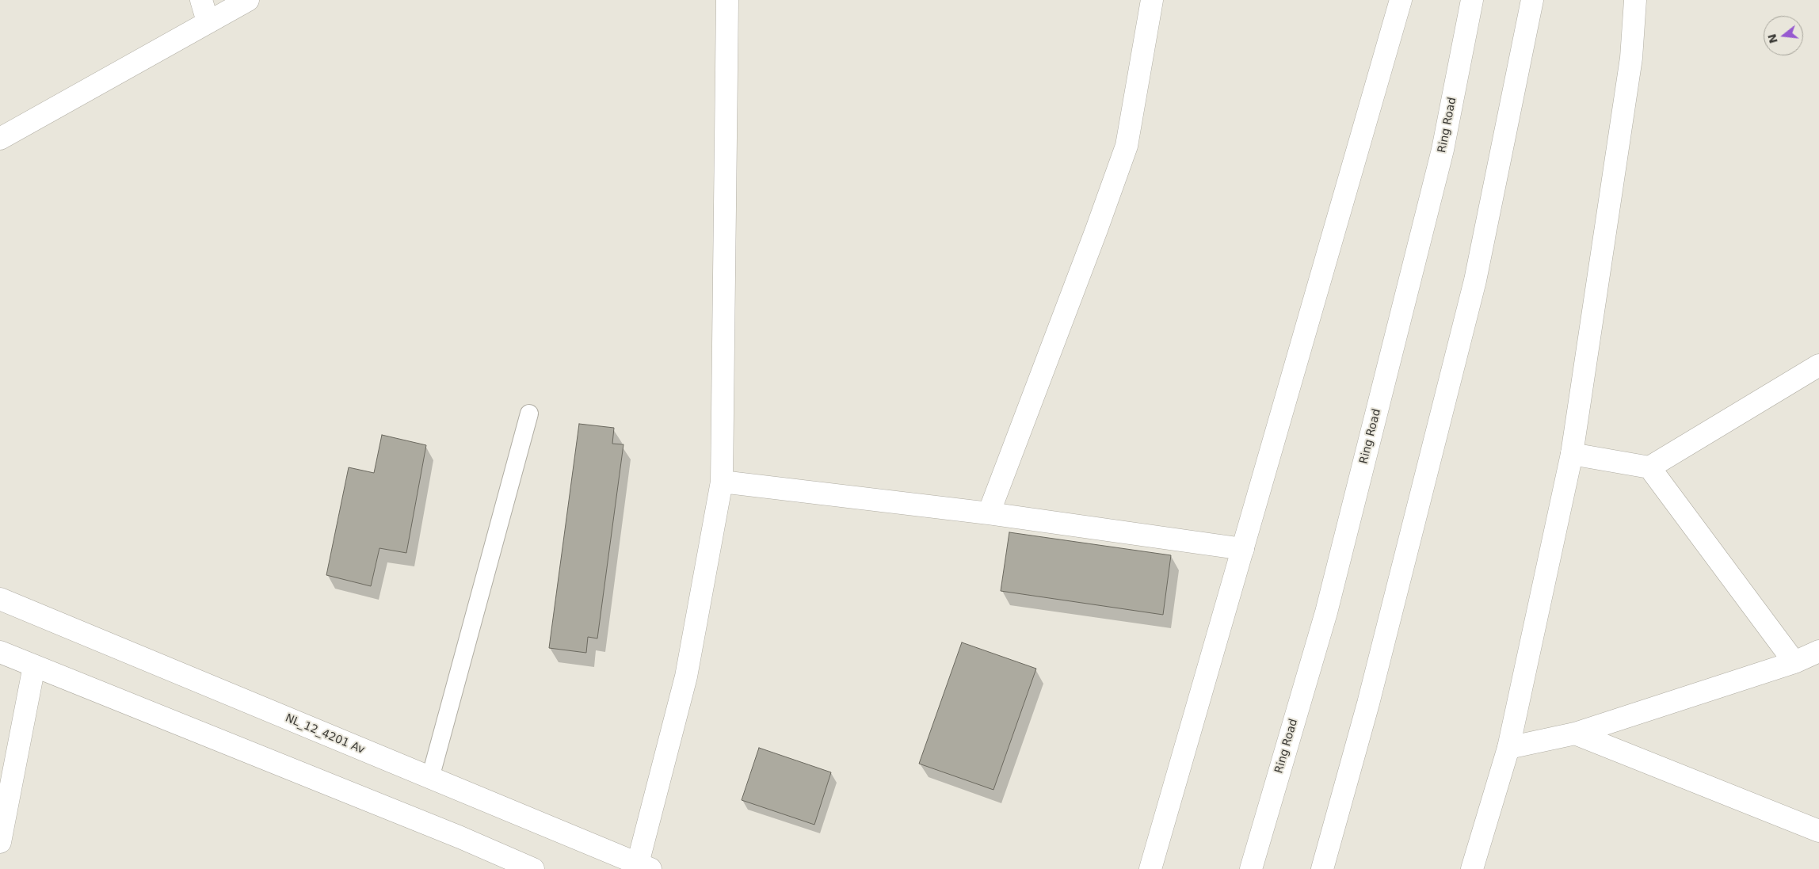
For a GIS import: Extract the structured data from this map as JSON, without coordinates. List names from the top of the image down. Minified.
{"streets":{"main road":["Ring Road","NL_12_4201 Av"]},"north":"left"}
